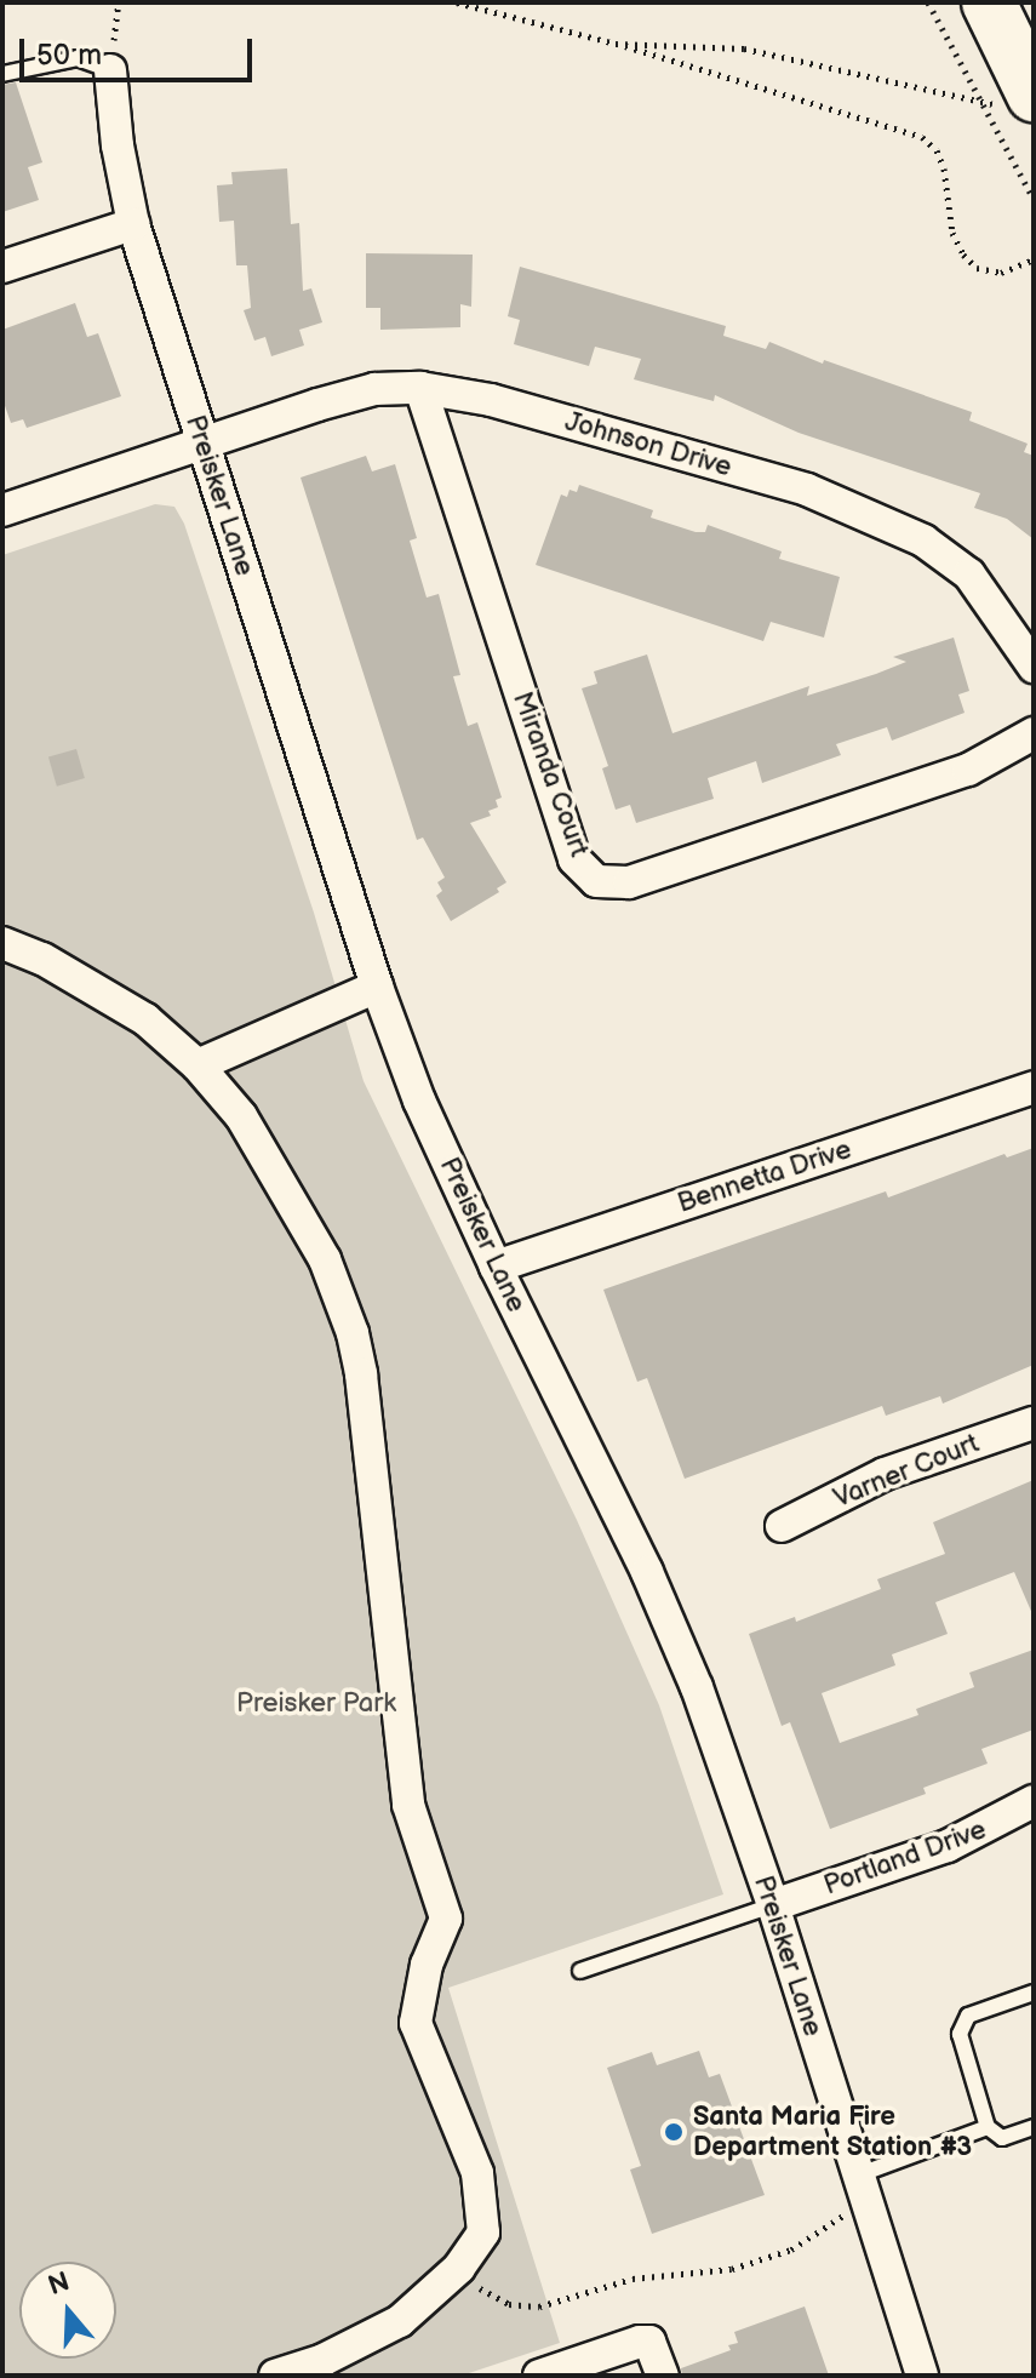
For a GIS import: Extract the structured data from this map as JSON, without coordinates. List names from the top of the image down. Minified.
{"streets":{"street":["Johnson Drive","Preisker Lane","Miranda Court","Bennetta Drive","Varner Court","Portland Drive"]},"crossings":[["Johnson Drive","Preisker Lane"],["Johnson Drive","Miranda Court"],["Preisker Lane","Bennetta Drive"],["Preisker Lane","Portland Drive"]],"parks":["Preisker Park"],"places":["Santa Maria Fire Department Station #3"],"scale_bar":"50 m","north":"top"}
